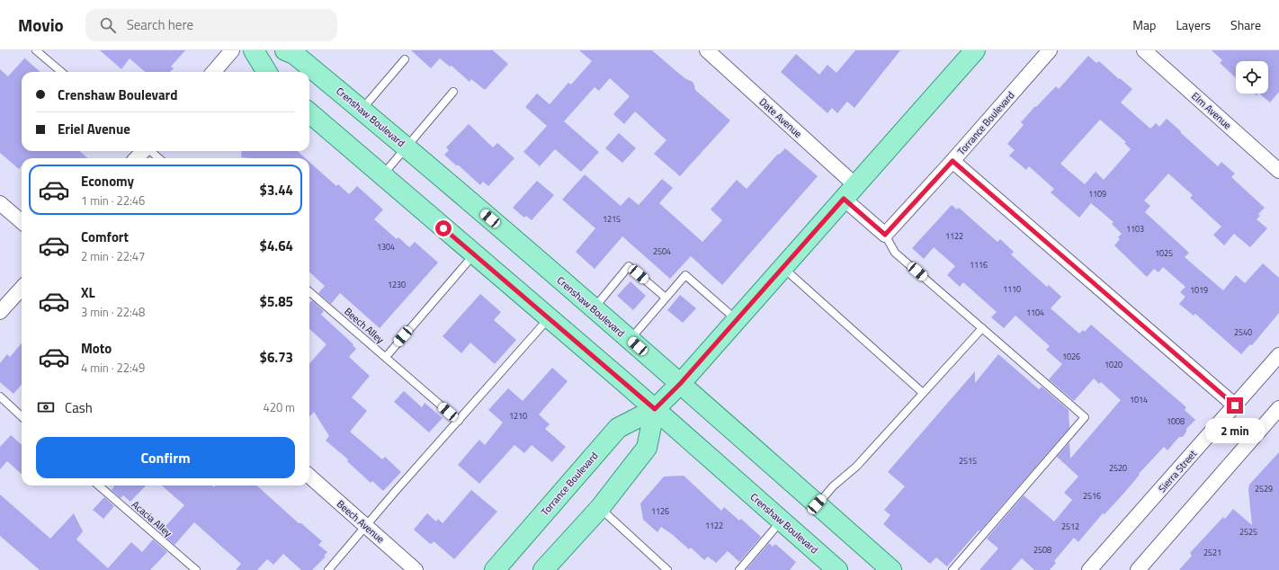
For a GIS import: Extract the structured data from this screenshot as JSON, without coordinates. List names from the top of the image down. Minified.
{"streets":{"main road":["Crenshaw Boulevard","Torrance Boulevard"],"street":["Elm Avenue","Date Avenue","Sierra Street","Beech Avenue"],"lane":["Beech Alley","Acacia Alley"]},"crossings":[["Crenshaw Boulevard","Torrance Boulevard"],["Date Avenue","Torrance Boulevard"]],"house_numbers":["1109","1215","1103","1122","1304","2504","1025","1116","1230","1110","1019","1104","2540","1026","1020","1014","1210","1008","2515","2520","2529","2516","1126","1122","2512","2525","2508","2521"],"page":{"header":"Movio","search":"Search here","nav":["Map","Layers","Share"],"banner":["Crenshaw Boulevard","Eriel Avenue"],"list":[{"name":"Economy","note":"1 min · 22:46","value":"$3.44"},{"name":"Comfort","note":"2 min · 22:47","value":"$4.64"},{"name":"XL","note":"3 min · 22:48","value":"$5.85"},{"name":"Moto","note":"4 min · 22:49","value":"$6.73"}],"pay":["Cash","420 m"],"bubble":"2 min","buttons":"Confirm"}}
